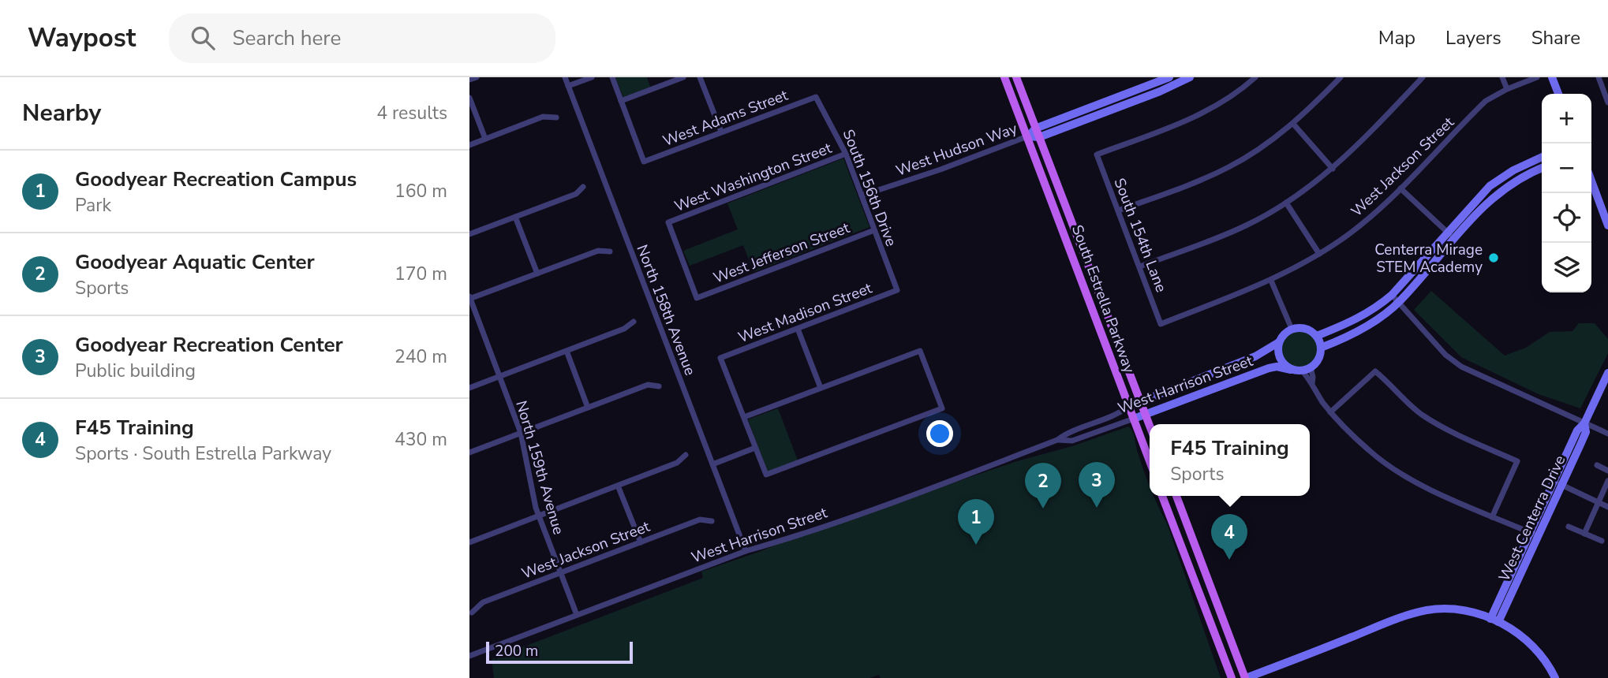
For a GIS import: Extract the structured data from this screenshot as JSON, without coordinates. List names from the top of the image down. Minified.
{"streets":{"main road":["South Estrella Parkway"],"street":["West Adams Street","West Hudson Way","West Jackson Street","West Washington Street","South 156th Drive","South 154th Lane","West Jefferson Street","North 158th Avenue","West Madison Street","West Harrison Street","North 159th Avenue","West Centerra Drive"]},"crossings":[["West Adams Street","South 156th Drive"],["West Hudson Way","South 156th Drive"],["West Hudson Way","South Estrella Parkway"],["West Jackson Street","South 154th Lane"],["West Jackson Street","North 159th Avenue"],["West Washington Street","South 156th Drive"],["West Washington Street","West Jefferson Street"],["South 156th Drive","West Jefferson Street"],["South 156th Drive","West Madison Street"],["South Estrella Parkway","West Harrison Street"],["North 158th Avenue","West Harrison Street"],["West Harrison Street","North 159th Avenue"]],"places":["Centerra Mirage STEM Academy"],"scale_bar":"200 m","page":{"header":"Waypost","search":"Search here","nav":["Map","Layers","Share"],"heading":["Nearby","4 results"],"map_buttons":["+","−"],"list":[{"mark":"1","name":"Goodyear Recreation Campus","note":"Park","value":"160 m"},{"mark":"2","name":"Goodyear Aquatic Center","note":"Sports","value":"170 m"},{"mark":"3","name":"Goodyear Recreation Center","note":"Public building","value":"240 m"},{"mark":"4","name":"F45 Training","note":"Sports · South Estrella Parkway","value":"430 m"}],"popup":["F45 Training","Sports"],"pins":["3","2","1","4"],"scale":"200 m"}}
